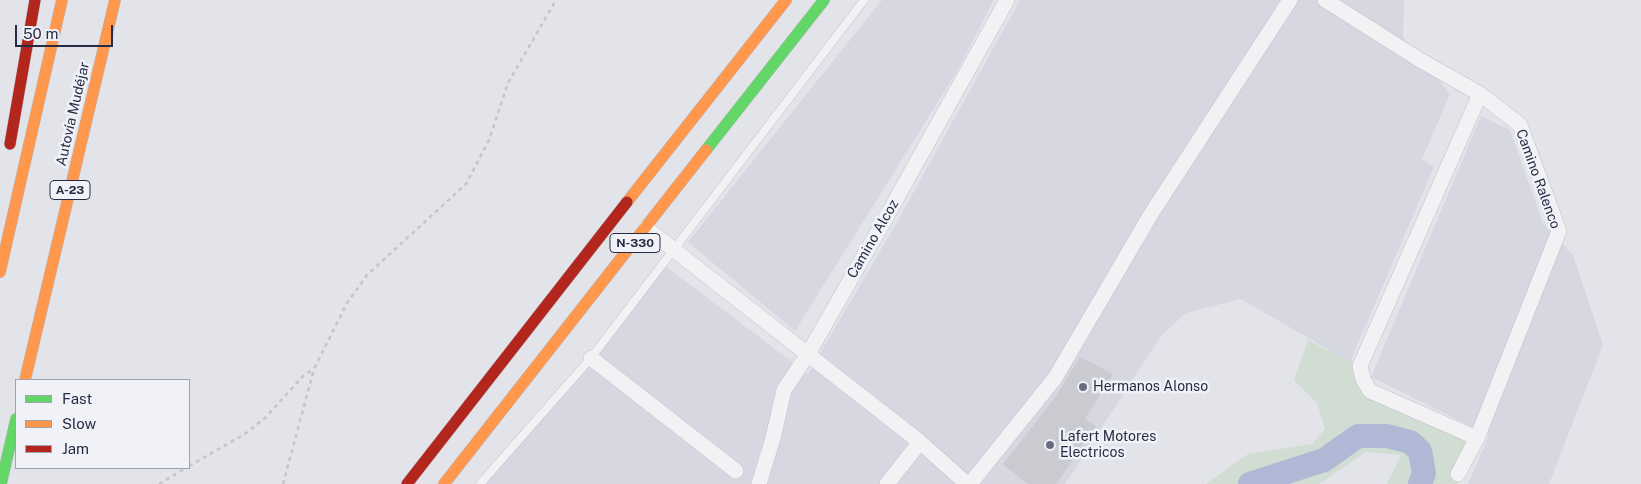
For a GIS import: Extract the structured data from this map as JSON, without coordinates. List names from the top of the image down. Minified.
{"streets":{"highway":["Autovía Mudéjar","A-23","N-330"],"street":["Camino Ralenco","Camino Alcoz"]},"places":["Hermanos Alonso","Lafert Motores Electricos"],"legend":["Fast","Slow","Jam"],"scale_bar":"50 m"}
